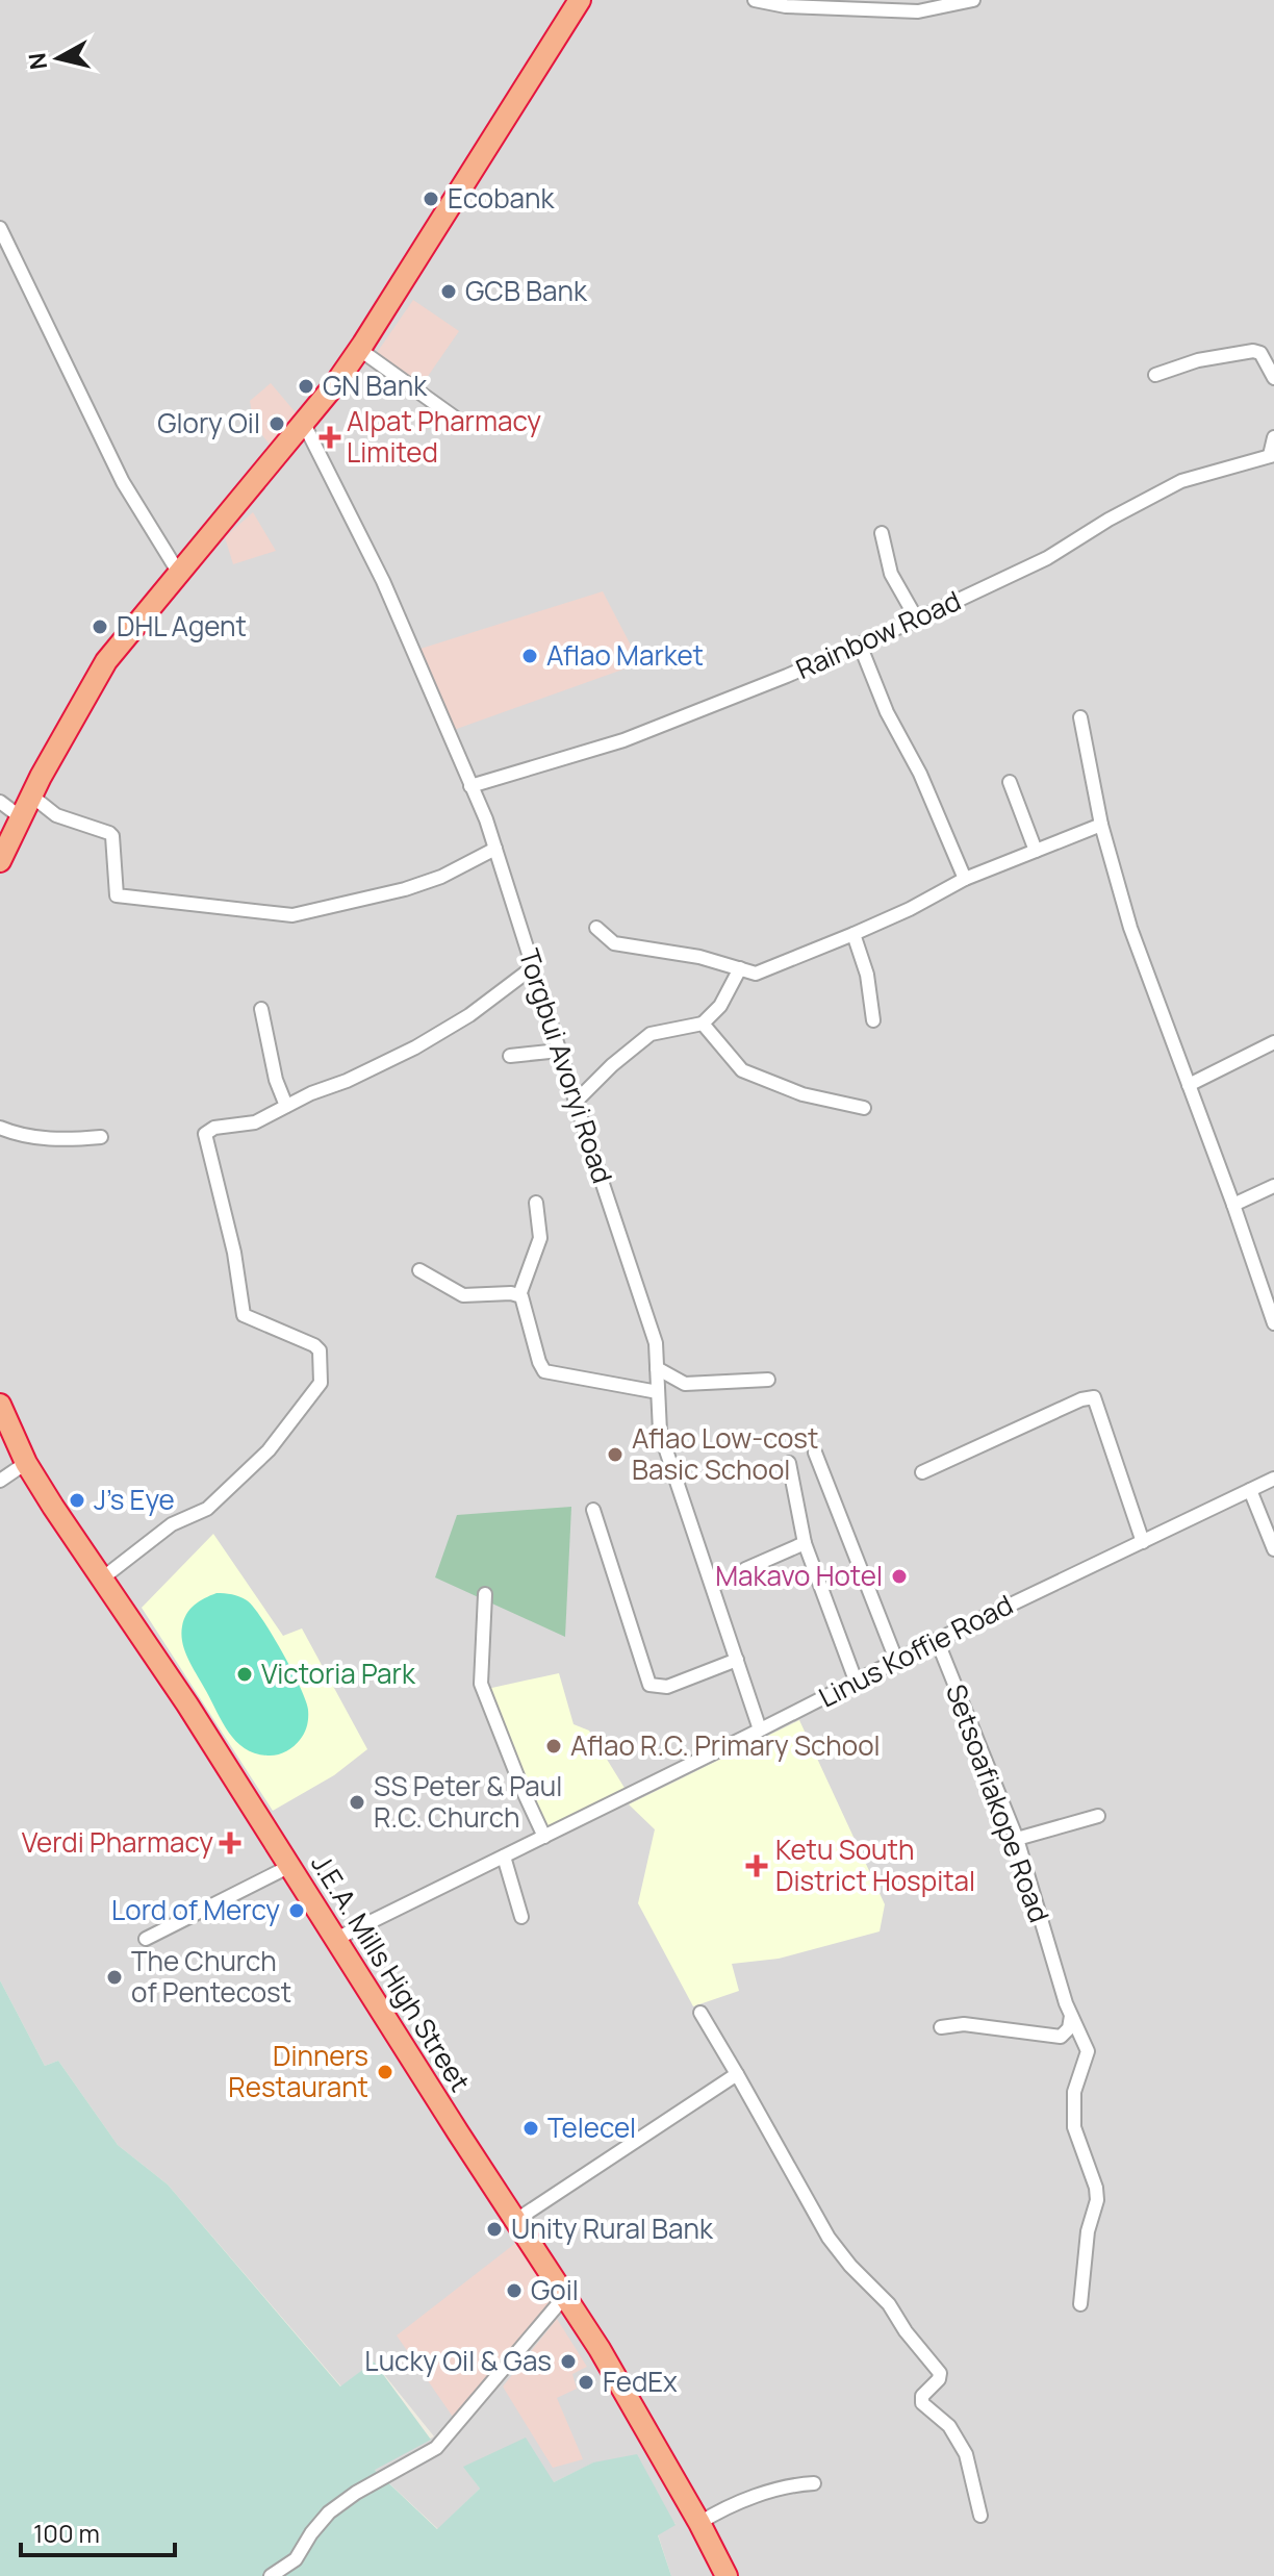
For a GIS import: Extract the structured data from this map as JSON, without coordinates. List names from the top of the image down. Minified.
{"streets":{"highway":["J.E.A. Mills High Street"],"street":["Rainbow Road","Torgbui Avoryi Road","Linus Koffie Road","Setsoafiakope Road"]},"crossings":[["Rainbow Road","Torgbui Avoryi Road"],["Torgbui Avoryi Road","Linus Koffie Road"],["Linus Koffie Road","Setsoafiakope Road"],["Linus Koffie Road","J.E.A. Mills High Street"]],"places":{"other":["Ecobank","GCB Bank","GN Bank","Glory Oil","DHL Agent","Aflao Market","Aflao Low-cost Basic School","J's Eye","Makavo Hotel","Victoria Park","Aflao R.C. Primary School","SS Peter & Paul R.C. Church","Lord of Mercy","The Church of Pentecost","Dinners Restaurant","Telecel","Unity Rural Bank","Goil","Lucky Oil & Gas","FedEx"],"health":["Alpat Pharmacy Limited","Verdi Pharmacy","Ketu South District Hospital"]},"scale_bar":"100 m","north":"left"}
